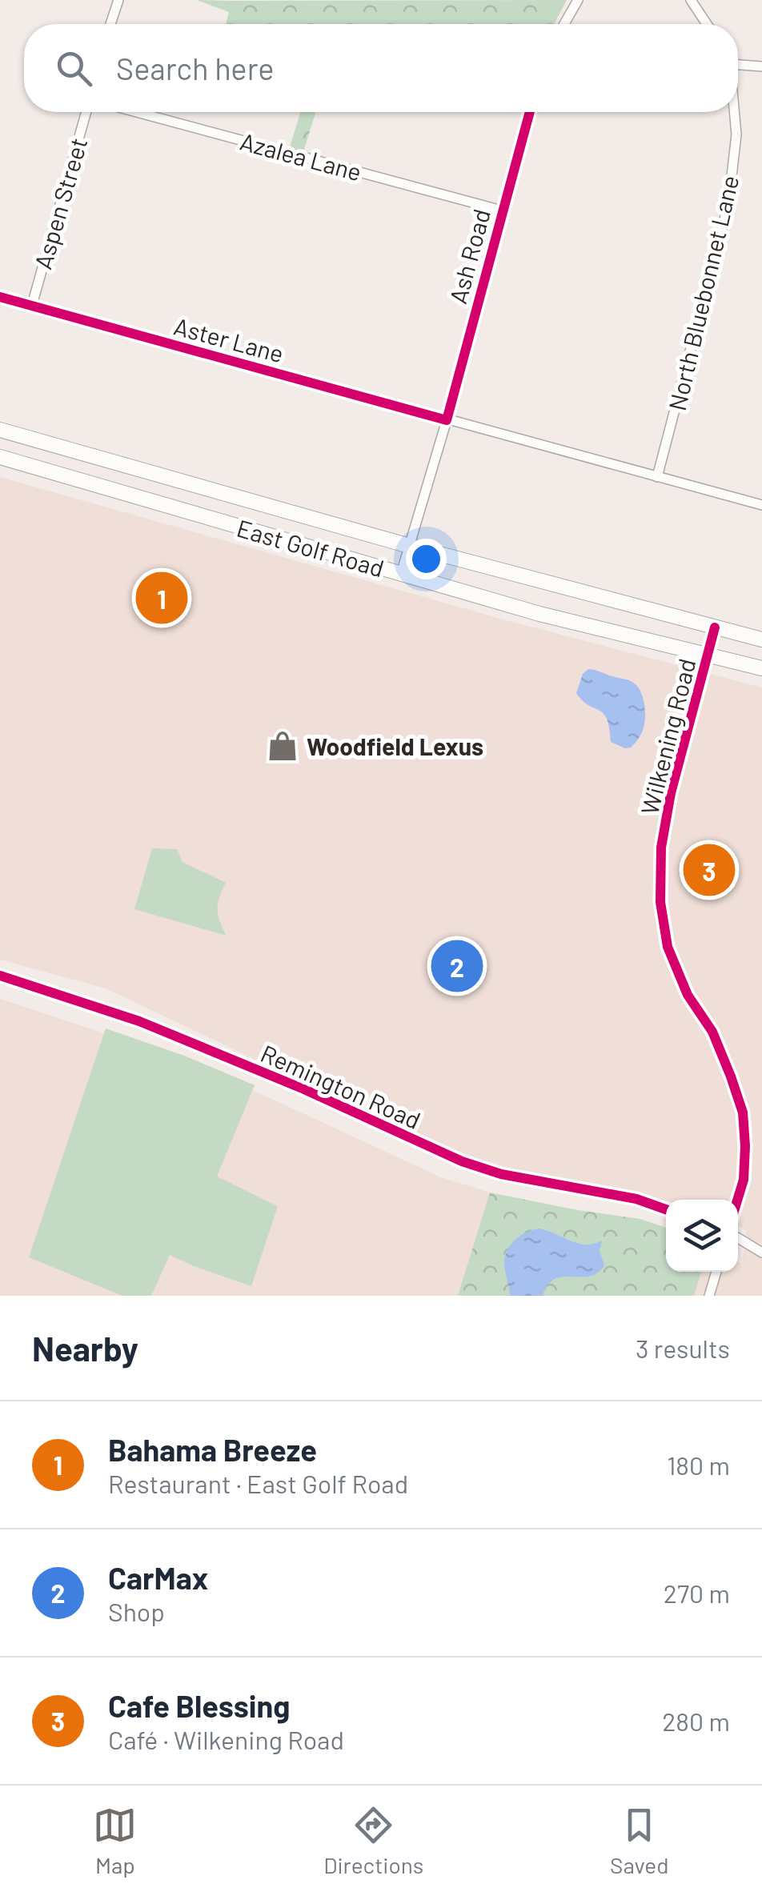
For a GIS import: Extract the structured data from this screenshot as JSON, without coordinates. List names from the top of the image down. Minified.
{"streets":{"main road":["East Golf Road"],"street":["Azalea Lane","Aspen Street","Ash Road","North Bluebonnet Lane","Aster Lane","Wilkening Road","Remington Road"]},"crossings":[["Azalea Lane","Ash Road"],["Aspen Street","Aster Lane"],["Ash Road","Aster Lane"],["Ash Road","East Golf Road"],["North Bluebonnet Lane","Aster Lane"],["East Golf Road","Wilkening Road"]],"places":{"shop":["Woodfield Lexus"]},"page":{"search":"Search here","pins":["1","3","2"],"heading":["Nearby","3 results"],"list":[{"mark":"1","name":"Bahama Breeze","note":"Restaurant · East Golf Road","value":"180 m"},{"mark":"2","name":"CarMax","note":"Shop","value":"270 m"},{"mark":"3","name":"Cafe Blessing","note":"Café · Wilkening Road","value":"280 m"}],"nav":["Map","Directions","Saved"]}}
